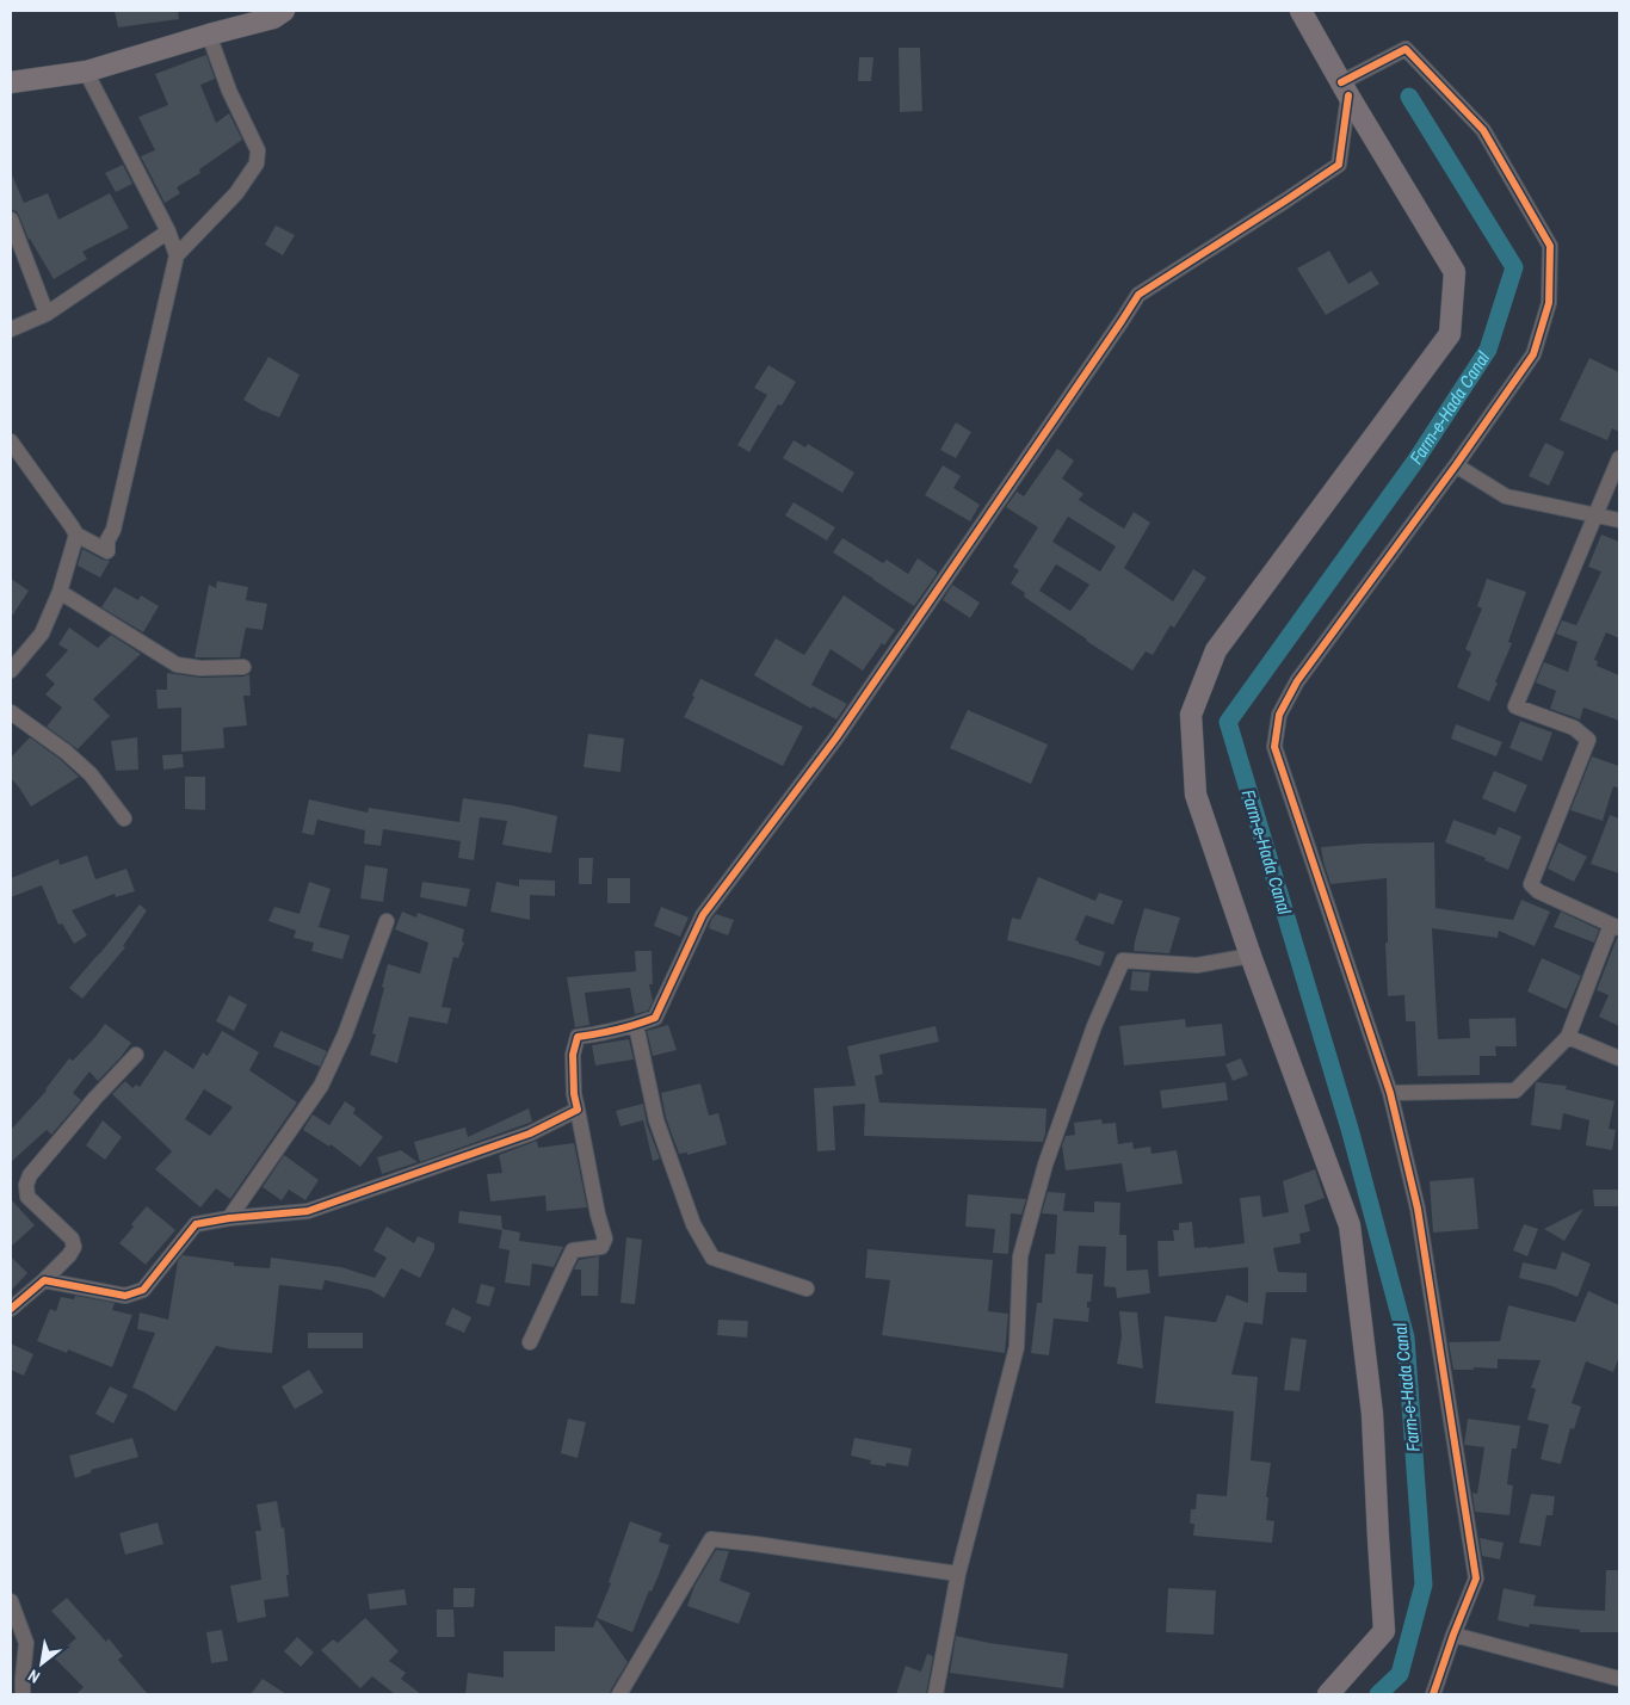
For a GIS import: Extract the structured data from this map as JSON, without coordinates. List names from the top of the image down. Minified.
{"water":["Farm-e-Hada Canal"],"north":"bottom left"}
